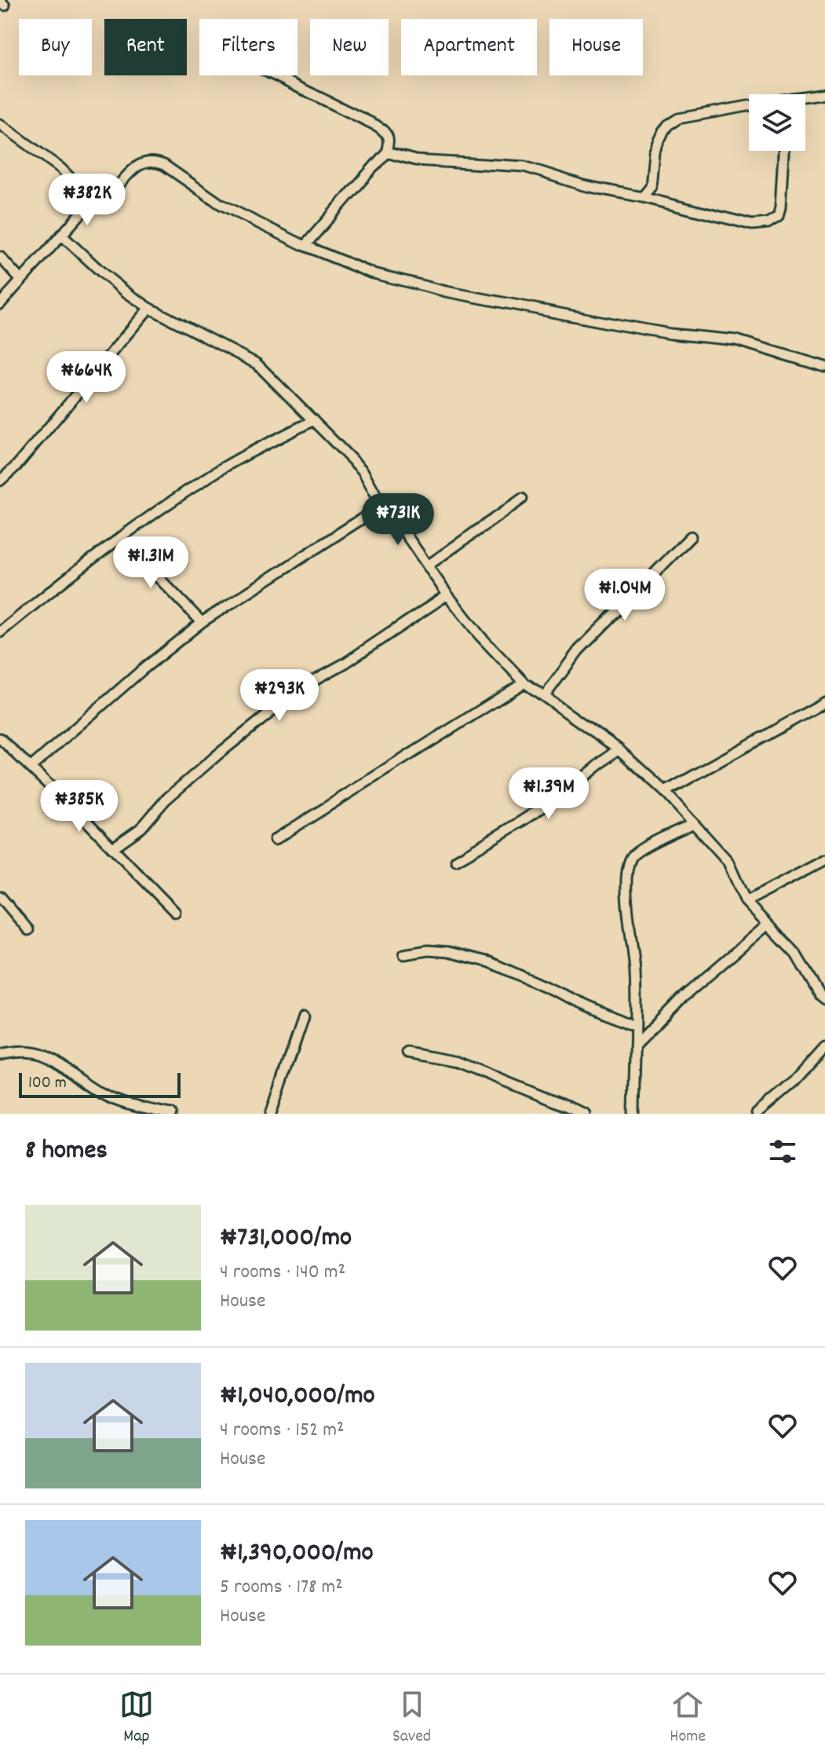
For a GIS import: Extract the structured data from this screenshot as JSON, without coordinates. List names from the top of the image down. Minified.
{"scale_bar":"100 m","page":{"chip":["Buy","Rent","Filters","New","Apartment","House"],"price":["₦382K","₦664K","₦731K","₦1.31M","₦1.04M","₦293K","₦1.39M","₦385K"],"scale":"100 m","heading":"8 homes","list":[{"name":"₦731,000/mo","note":"4 rooms · 140 m² · House"},{"name":"₦1,040,000/mo","note":"4 rooms · 152 m² · House"},{"name":"₦1,390,000/mo","note":"5 rooms · 178 m² · House"}],"tabs":["Map","Saved","Home"]}}
